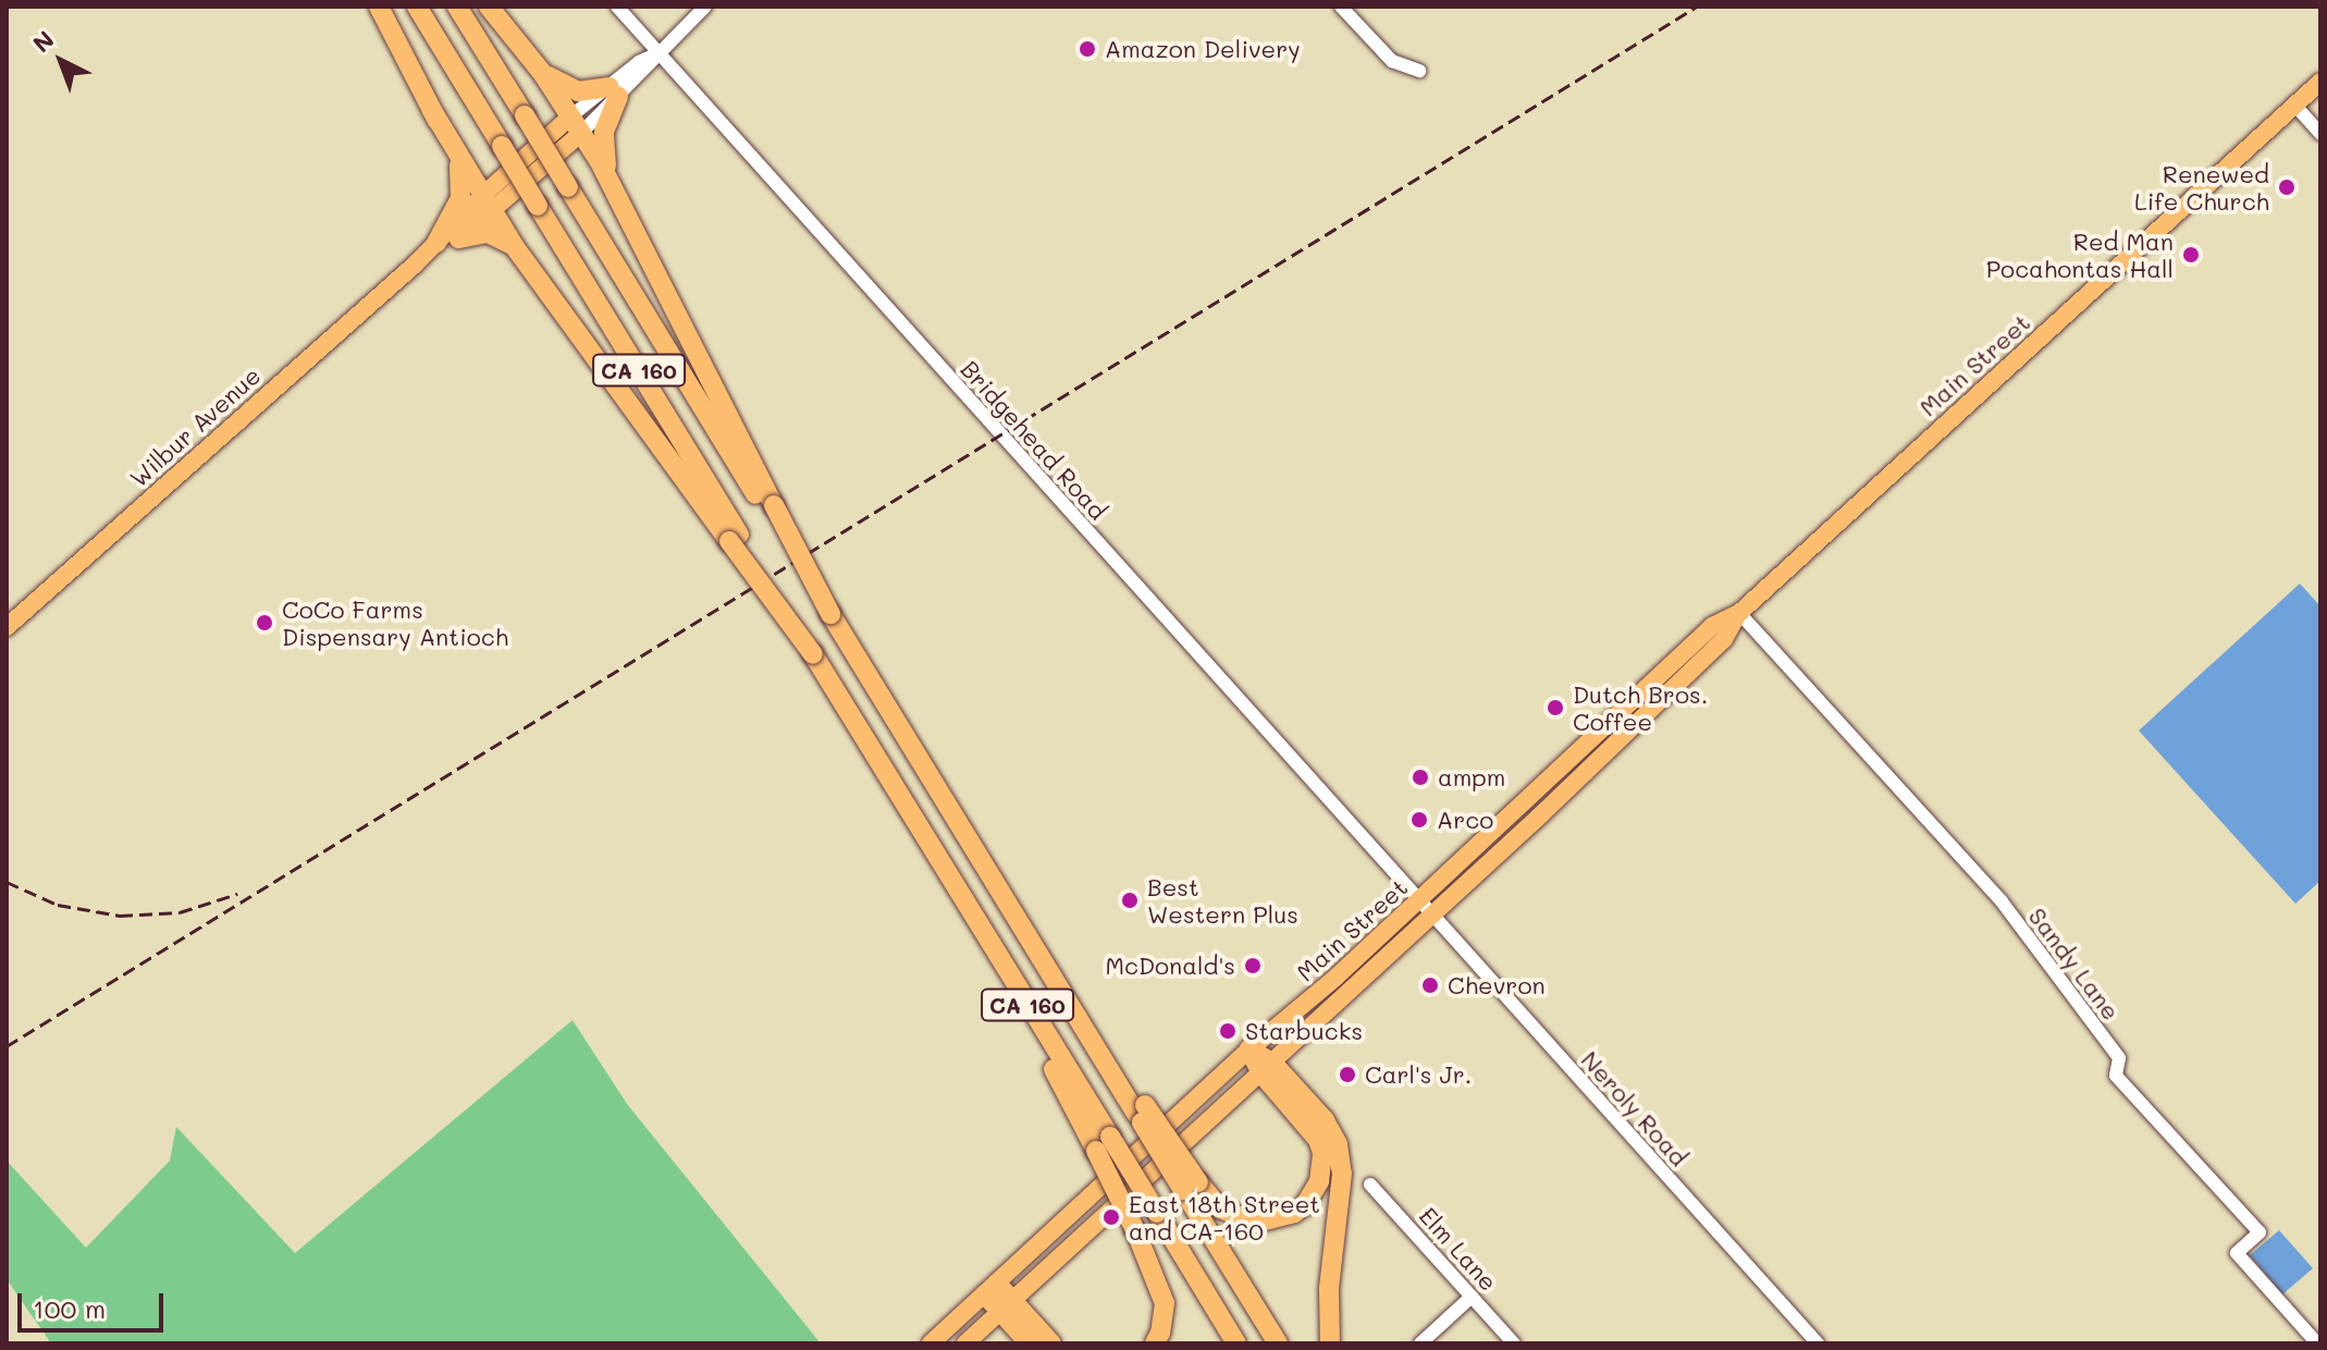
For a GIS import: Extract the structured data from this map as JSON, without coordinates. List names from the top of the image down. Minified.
{"streets":{"highway":["CA 160"],"main road":["Main Street","Wilbur Avenue"],"street":["Bridgehead Road","Sandy Lane","Neroly Road","Elm Lane"]},"crossings":[["Main Street","Bridgehead Road"],["Main Street","Sandy Lane"],["Main Street","Neroly Road"],["Wilbur Avenue","Bridgehead Road"],["Bridgehead Road","Neroly Road"]],"places":["Amazon Delivery","Renewed Life Church","Red Man Pocahontas Hall","CoCo Farms Dispensary Antioch","Dutch Bros. Coffee","ampm","Arco","Best Western Plus","McDonald's","Chevron","Starbucks","Carl's Jr.","East 18th Street and CA-160"],"scale_bar":"100 m","north":"top left"}
